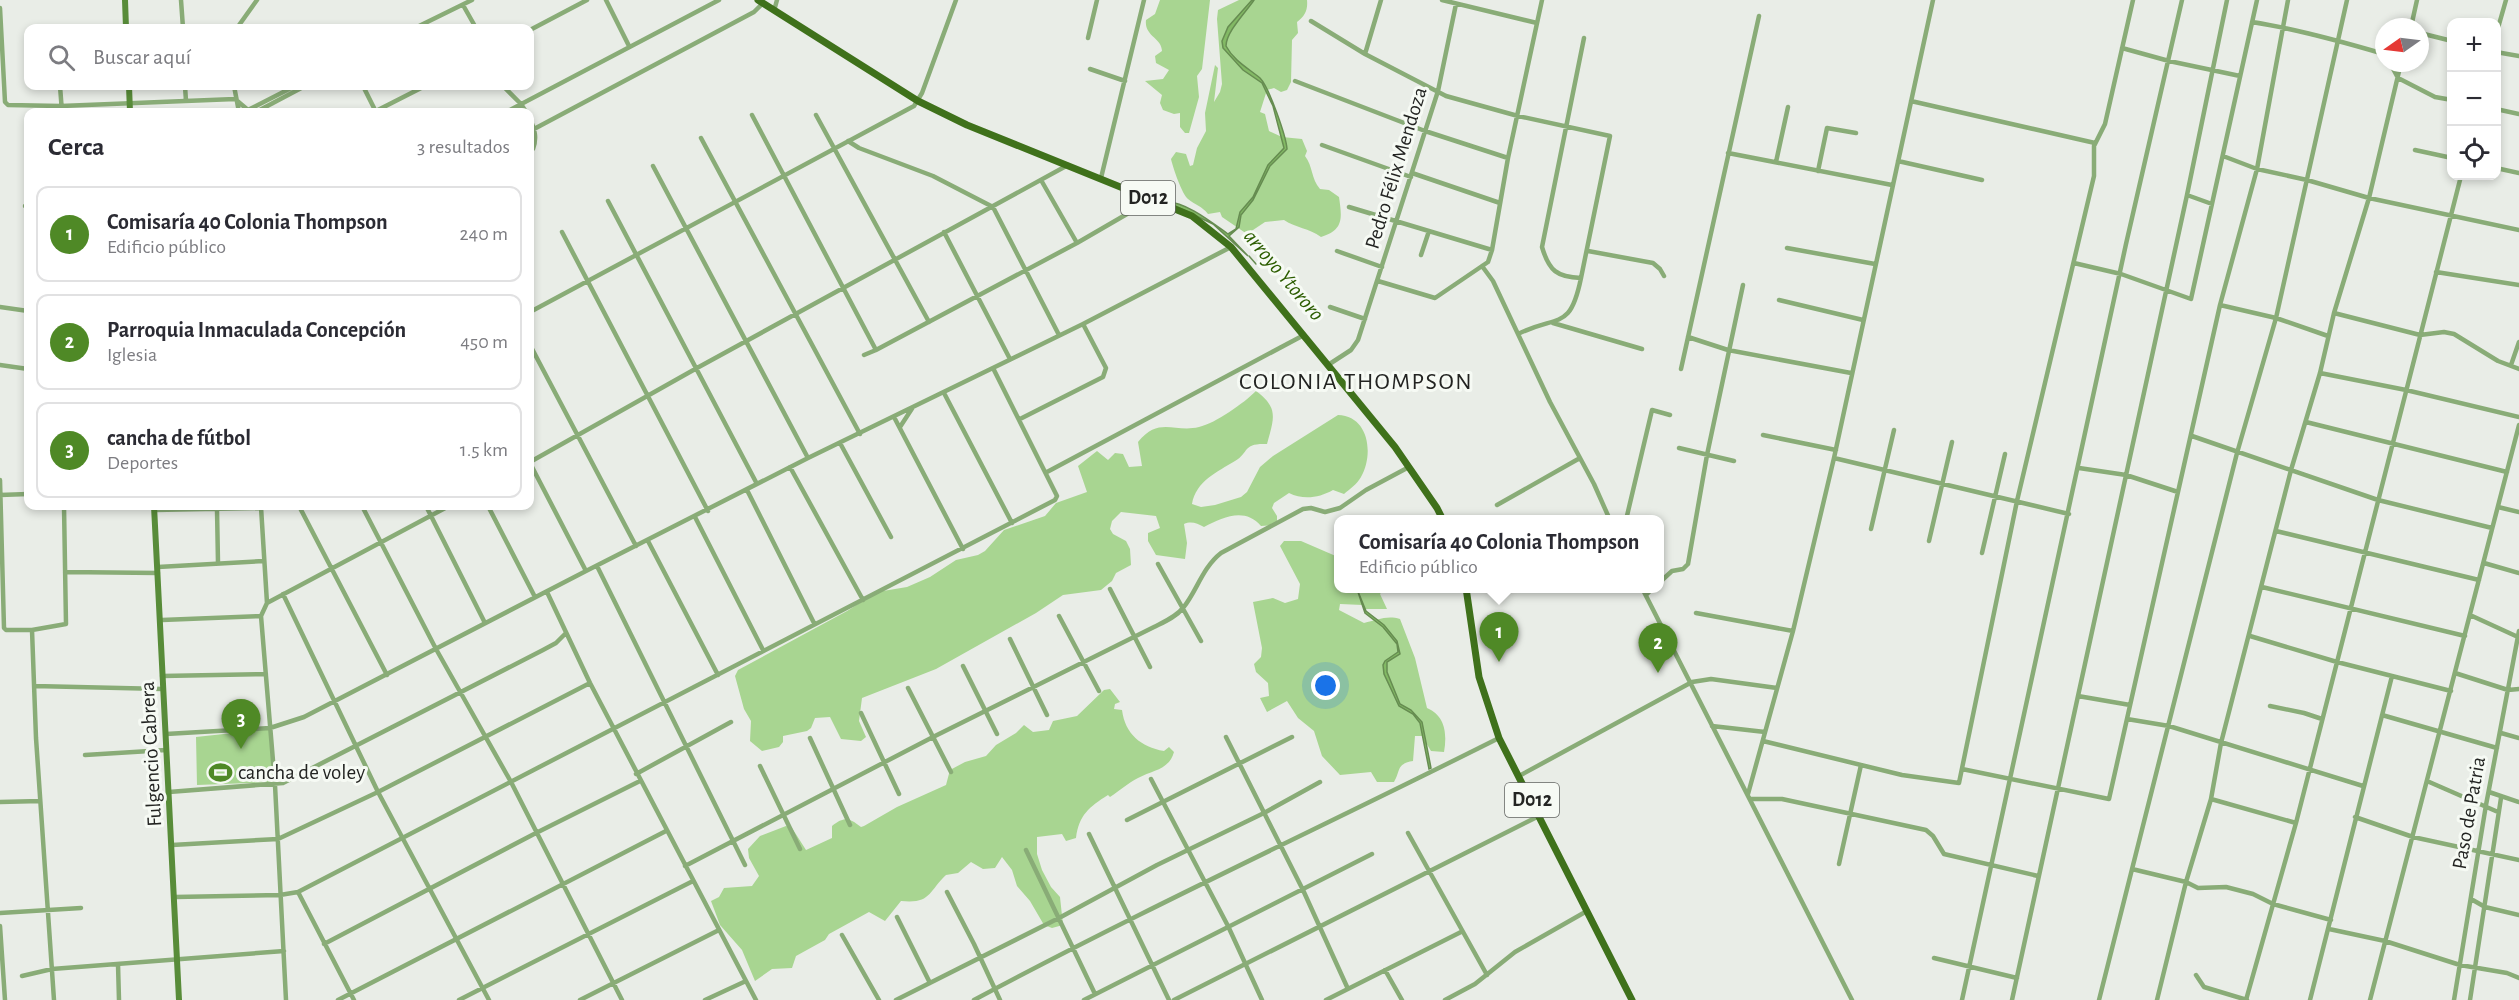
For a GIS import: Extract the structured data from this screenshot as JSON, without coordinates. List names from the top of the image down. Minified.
{"streets":{"main road":["D012","Fulgencio Cabrera"],"street":["Pedro Félix Mendoza","Paso de Patria"]},"crossings":[["Pedro Félix Mendoza","D012"]],"districts":["COLONIA THOMPSON"],"water":["arroyo Ytororo"],"places":{"sports":["cancha de voley"]},"north":"left","page":{"map_buttons":["+","−"],"search":"Buscar aquí","heading":["Cerca","3 resultados"],"list":[{"mark":"1","name":"Comisaría 40 Colonia Thompson","note":"Edificio público","value":"240 m"},{"mark":"2","name":"Parroquia Inmaculada Concepción","note":"Iglesia","value":"450 m"},{"mark":"3","name":"cancha de fútbol","note":"Deportes","value":"1.5 km"}],"popup":["Comisaría 40 Colonia Thompson","Edificio público"],"pins":["1","2","3"]}}
